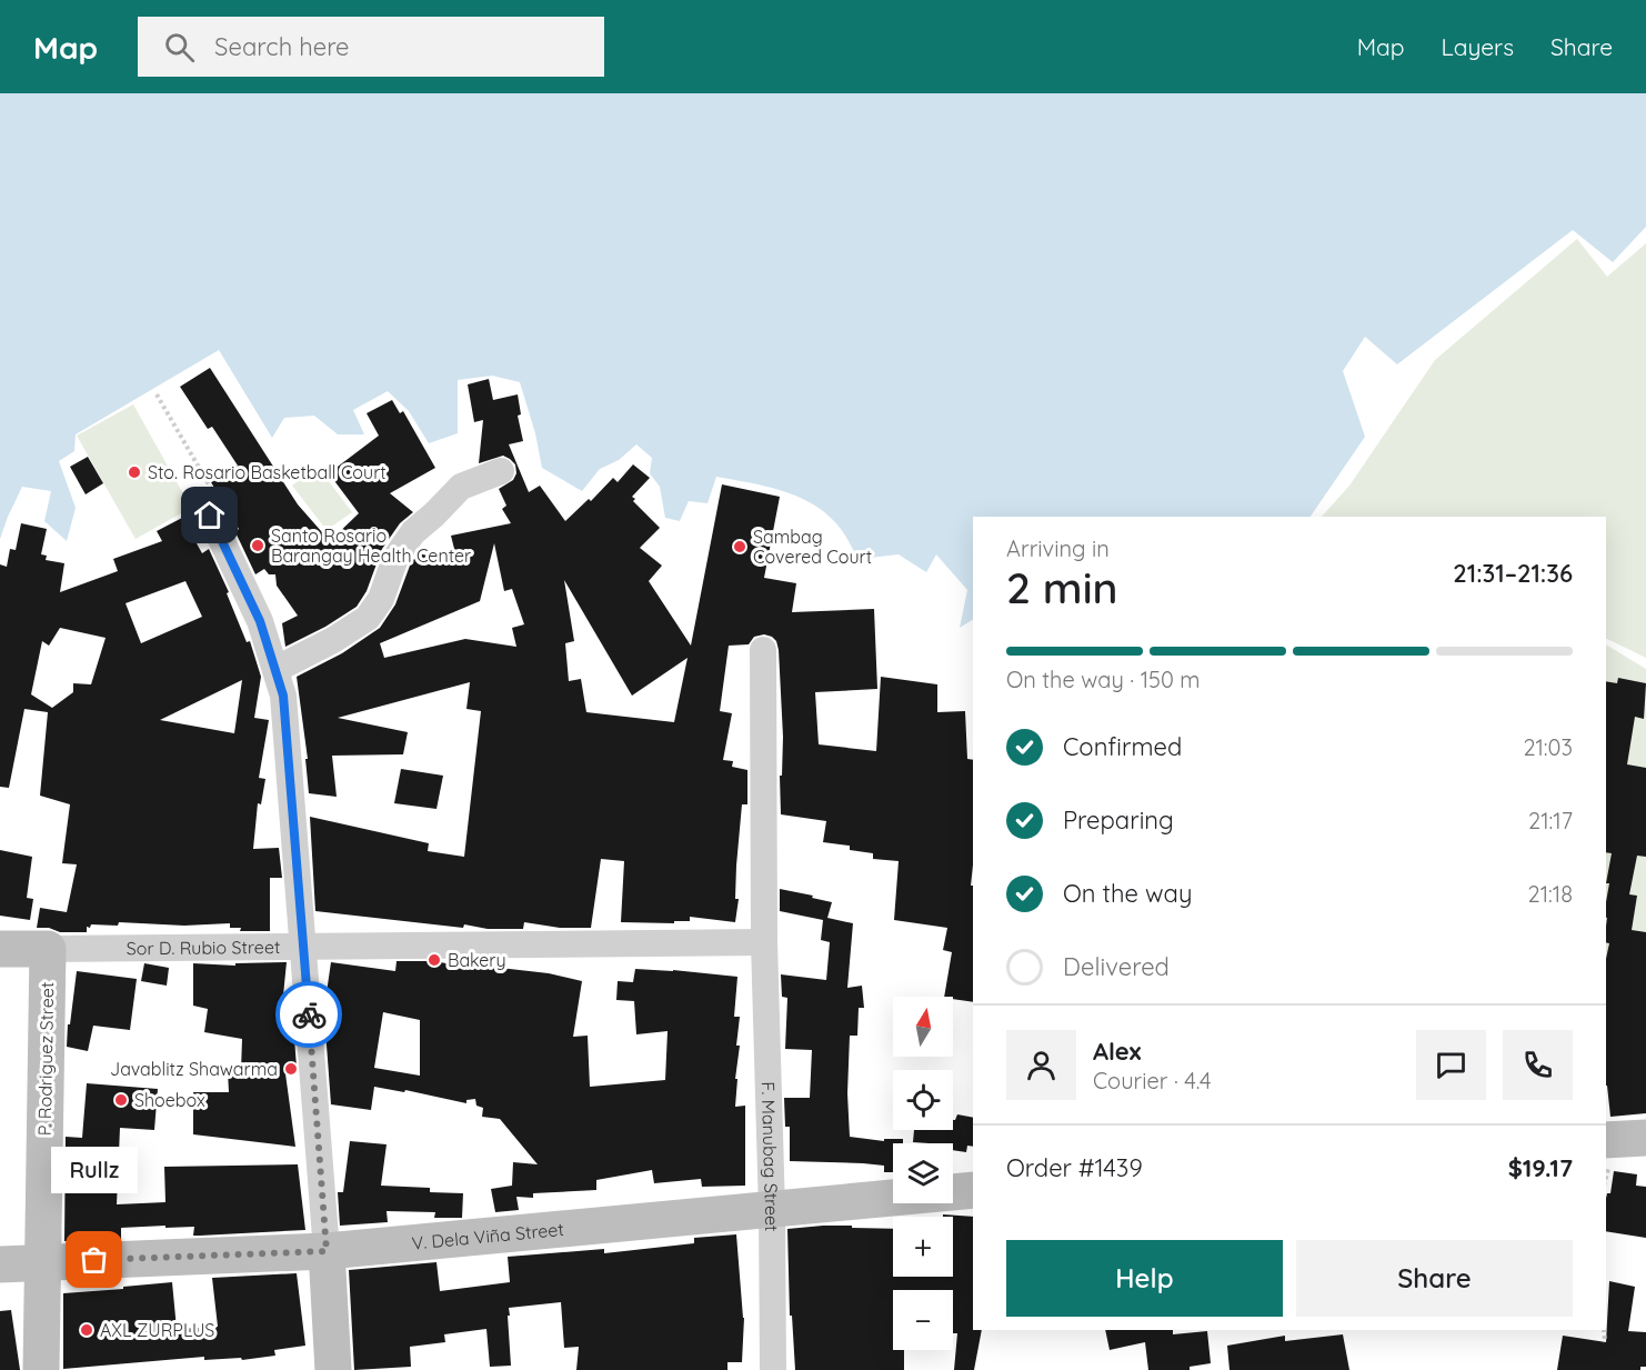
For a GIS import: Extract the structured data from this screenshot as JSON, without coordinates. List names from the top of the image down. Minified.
{"streets":{"main road":["Sor D. Rubio Street","P. Rodriguez Street","V. Dela Viña Street"],"street":["F. Manubag Street"]},"crossings":[["Sor D. Rubio Street","P. Rodriguez Street"],["Sor D. Rubio Street","F. Manubag Street"],["P. Rodriguez Street","V. Dela Viña Street"],["F. Manubag Street","V. Dela Viña Street"]],"places":["Sto. Rosario Basketball Court","Santo Rosario Barangay Health Center","Sambag Covered Court","Bakery","Javablitz Shawarma","Shoebox","Rullz","AXL ZURPLUS"],"north":"top","page":{"header":"Map","search":"Search here","nav":["Map","Layers","Share"],"heading":["2 min","Arriving in","21:31–21:36"],"panel":["Alex","Courier · 4.4","Order #1439","$19.17"],"bar":"On the way · 150 m","list":[["Confirmed","21:03"],["Preparing","21:17"],["On the way","21:18"],"Delivered"],"map_buttons":["+","−"],"bubble":"Rullz","buttons":["Help","Share"]}}
